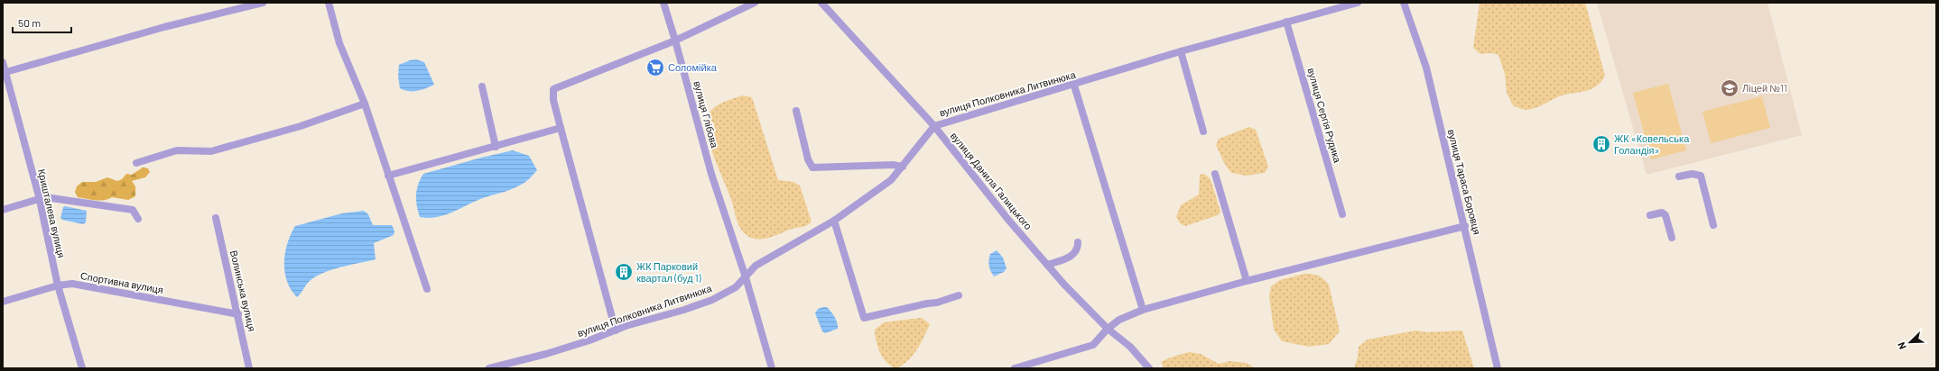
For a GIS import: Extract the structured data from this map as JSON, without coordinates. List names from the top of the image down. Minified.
{"streets":{"street":["вулиця Полковника Литвинюка","вулиця Глібова","вулиця Сергія Рудика","вулиця Данила Галицького","вулиця Тараса Боровця","Кришталева вулиця","Спортивна вулиця","Волинська вулиця"]},"crossings":[["вулиця Полковника Литвинюка","вулиця Глібова"],["вулиця Полковника Литвинюка","вулиця Сергія Рудика"],["вулиця Полковника Литвинюка","вулиця Данила Галицького"],["Кришталева вулиця","Спортивна вулиця"],["Спортивна вулиця","Волинська вулиця"]],"places":{"supermarket":["Соломійка"],"school or university":["Ліцей №11"],"building":["ЖК «Ковельська Голандія»","ЖК Парковий квартал (буд 1)"]},"scale_bar":"50 m","north":"bottom left"}
